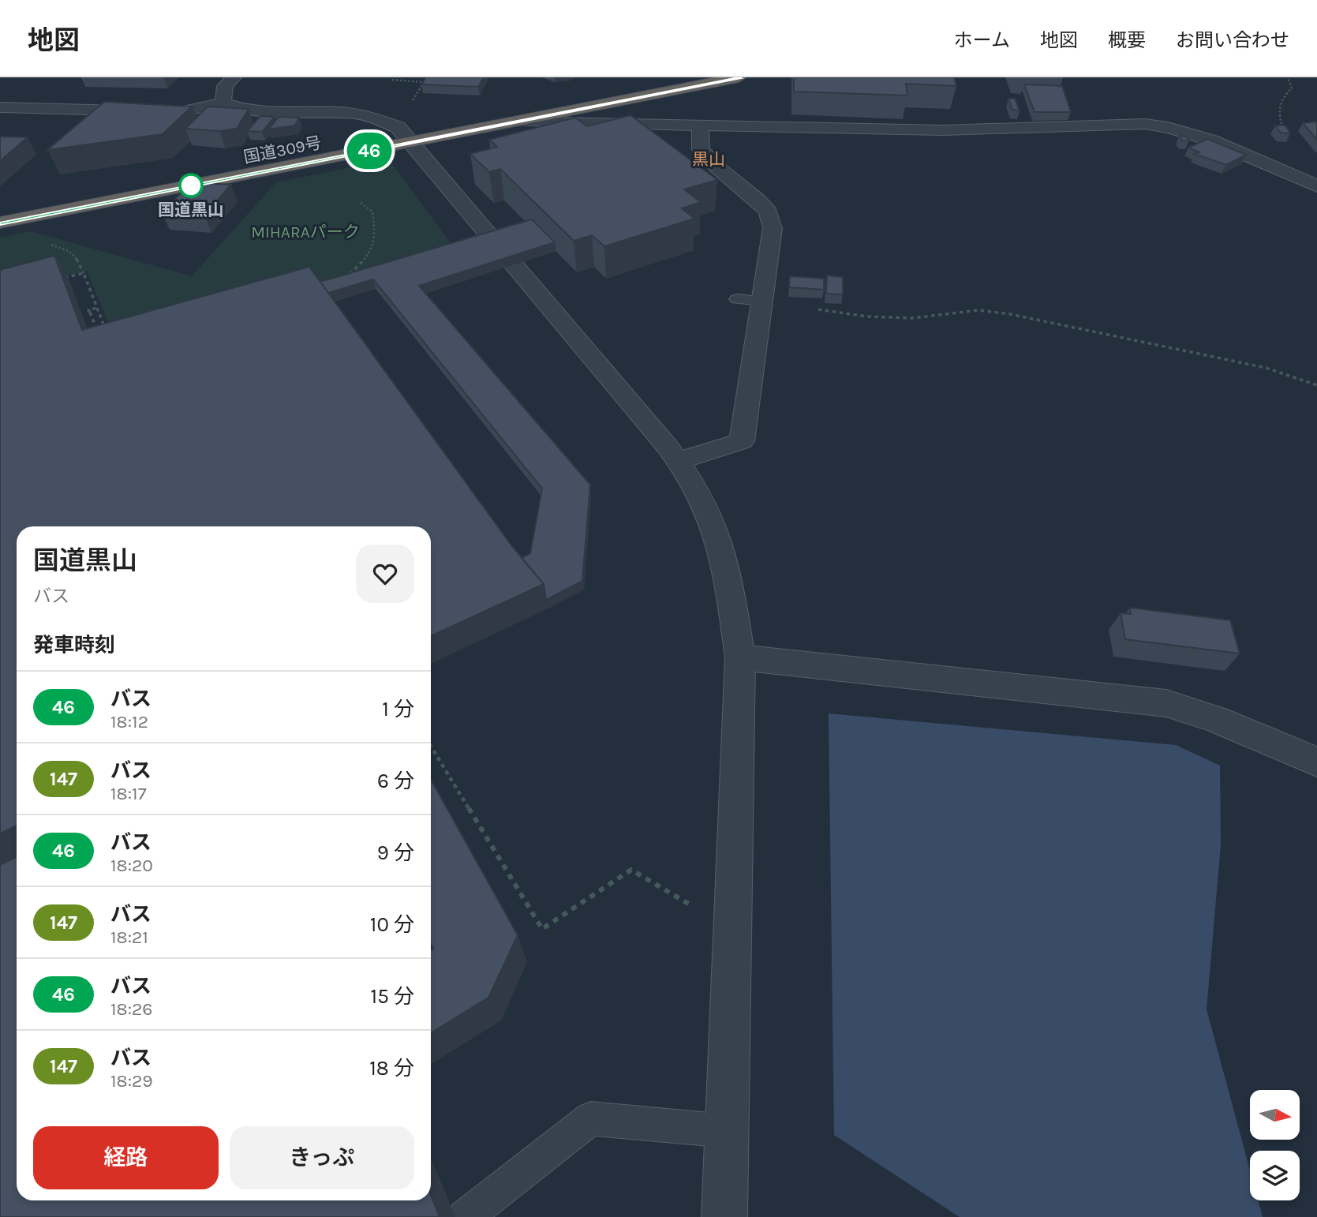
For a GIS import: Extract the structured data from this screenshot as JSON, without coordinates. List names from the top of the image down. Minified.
{"streets":{"highway":["国道309号"]},"districts":["黒山"],"parks":["MIHARAパーク"],"places":["国道黒山"],"lines":["bus line 46"],"north":"right","page":{"header":"地図","nav":["ホーム","地図","概要","お問い合わせ"],"on_map":"46","heading":[["国道黒山","バス"],"発車時刻"],"list":[{"mark":"46","name":"バス","note":"18:12","value":"1 分"},{"mark":"147","name":"バス","note":"18:17","value":"6 分"},{"mark":"46","name":"バス","note":"18:20","value":"9 分"},{"mark":"147","name":"バス","note":"18:21","value":"10 分"},{"mark":"46","name":"バス","note":"18:26","value":"15 分"},{"mark":"147","name":"バス","note":"18:29","value":"18 分"}],"buttons":["経路","きっぷ"]}}
